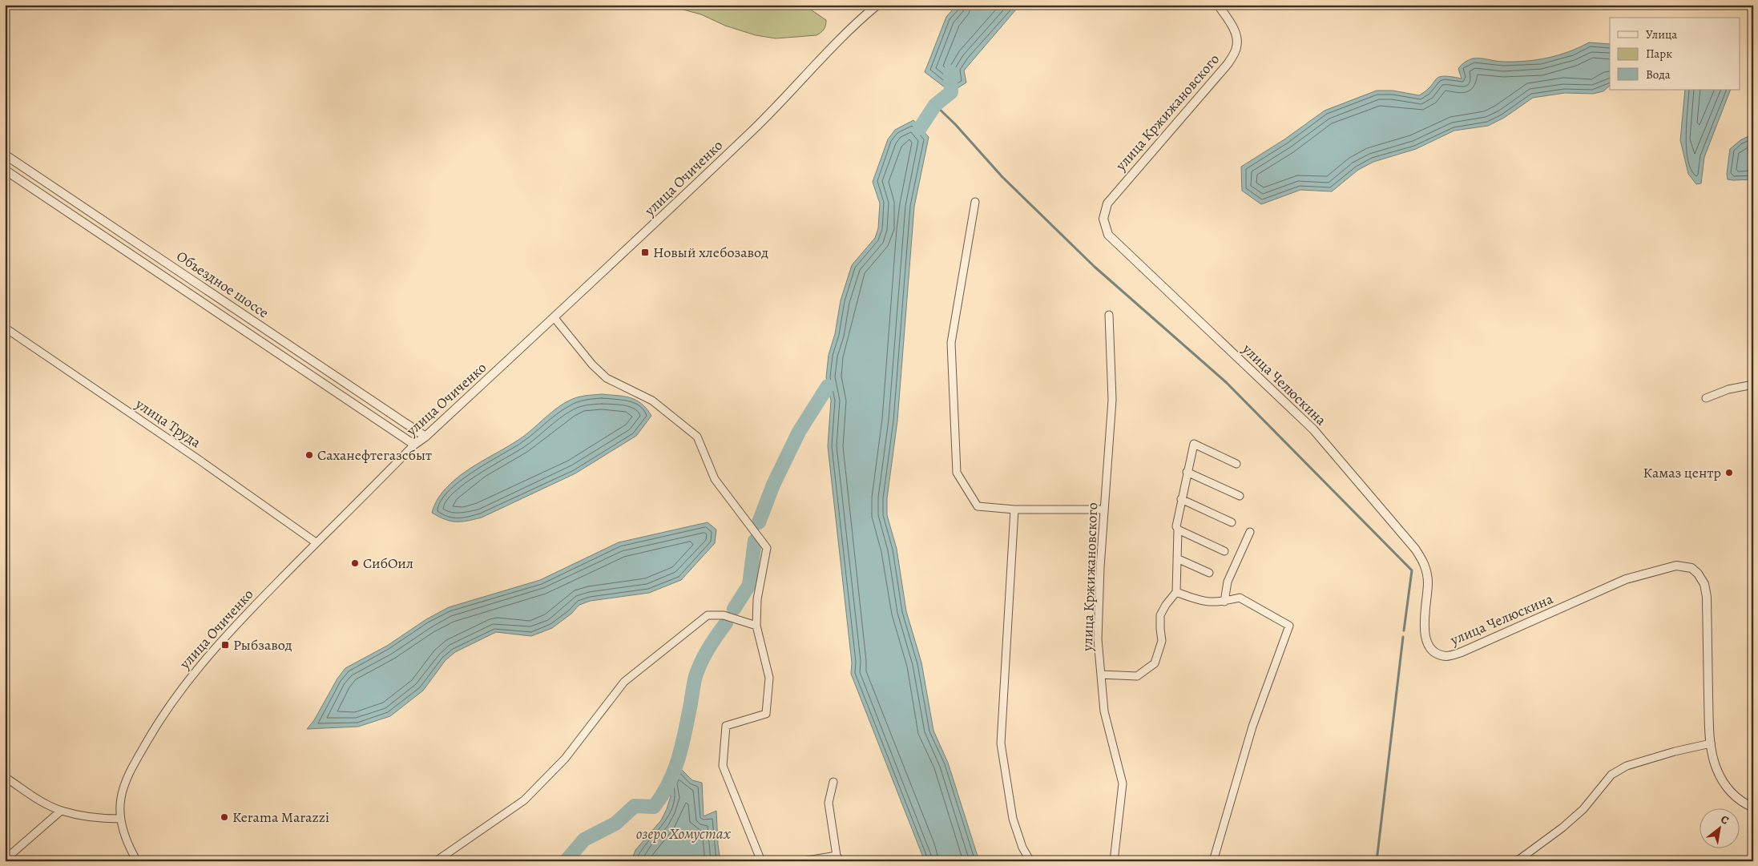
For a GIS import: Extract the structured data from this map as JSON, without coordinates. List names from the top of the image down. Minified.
{"streets":{"street":["улица Кржижановского","улица Очиченко","Объездное шоссе","улица Челюскина","улица Труда"]},"crossings":[["улица Кржижановского","улица Челюскина"],["улица Очиченко","Объездное шоссе"],["улица Очиченко","улица Труда"]],"water":["озеро Хомустах"],"places":{"transit":["Новый хлебозавод","Рыбзавод"],"other":["Саханефтегазсбыт","Камаз центр","СибОил","Kerama Marazzi"]},"legend":["Улица","Парк","Вода"],"north":"top right"}
